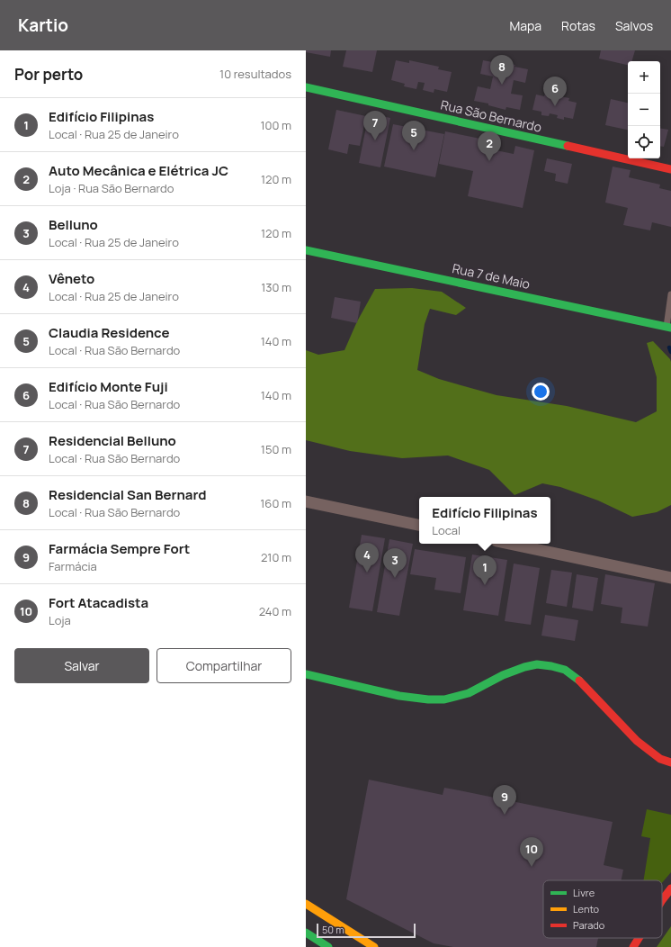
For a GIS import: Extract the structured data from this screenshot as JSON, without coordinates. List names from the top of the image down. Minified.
{"streets":{"street":["Rua São Bernardo","Rua 7 de Maio"]},"legend":["Livre","Lento","Parado"],"scale_bar":"50 m","page":{"header":"Kartio","nav":["Mapa","Rotas","Salvos"],"heading":["Por perto","10 resultados"],"pins":["8","6","7","5","2","4","3","1","9","10"],"map_buttons":["+","−"],"list":[{"mark":"1","name":"Edifício Filipinas","note":"Local · Rua 25 de Janeiro","value":"100 m"},{"mark":"2","name":"Auto Mecânica e Elétrica JC","note":"Loja · Rua São Bernardo","value":"120 m"},{"mark":"3","name":"Belluno","note":"Local · Rua 25 de Janeiro","value":"120 m"},{"mark":"4","name":"Vêneto","note":"Local · Rua 25 de Janeiro","value":"130 m"},{"mark":"5","name":"Claudia Residence","note":"Local · Rua São Bernardo","value":"140 m"},{"mark":"6","name":"Edifício Monte Fuji","note":"Local · Rua São Bernardo","value":"140 m"},{"mark":"7","name":"Residencial Belluno","note":"Local · Rua São Bernardo","value":"150 m"},{"mark":"8","name":"Residencial San Bernard","note":"Local · Rua São Bernardo","value":"160 m"},{"mark":"9","name":"Farmácia Sempre Fort","note":"Farmácia","value":"210 m"},{"mark":"10","name":"Fort Atacadista","note":"Loja","value":"240 m"}],"popup":["Edifício Filipinas","Local"],"buttons":["Salvar","Compartilhar"],"scale":"50 m"}}
